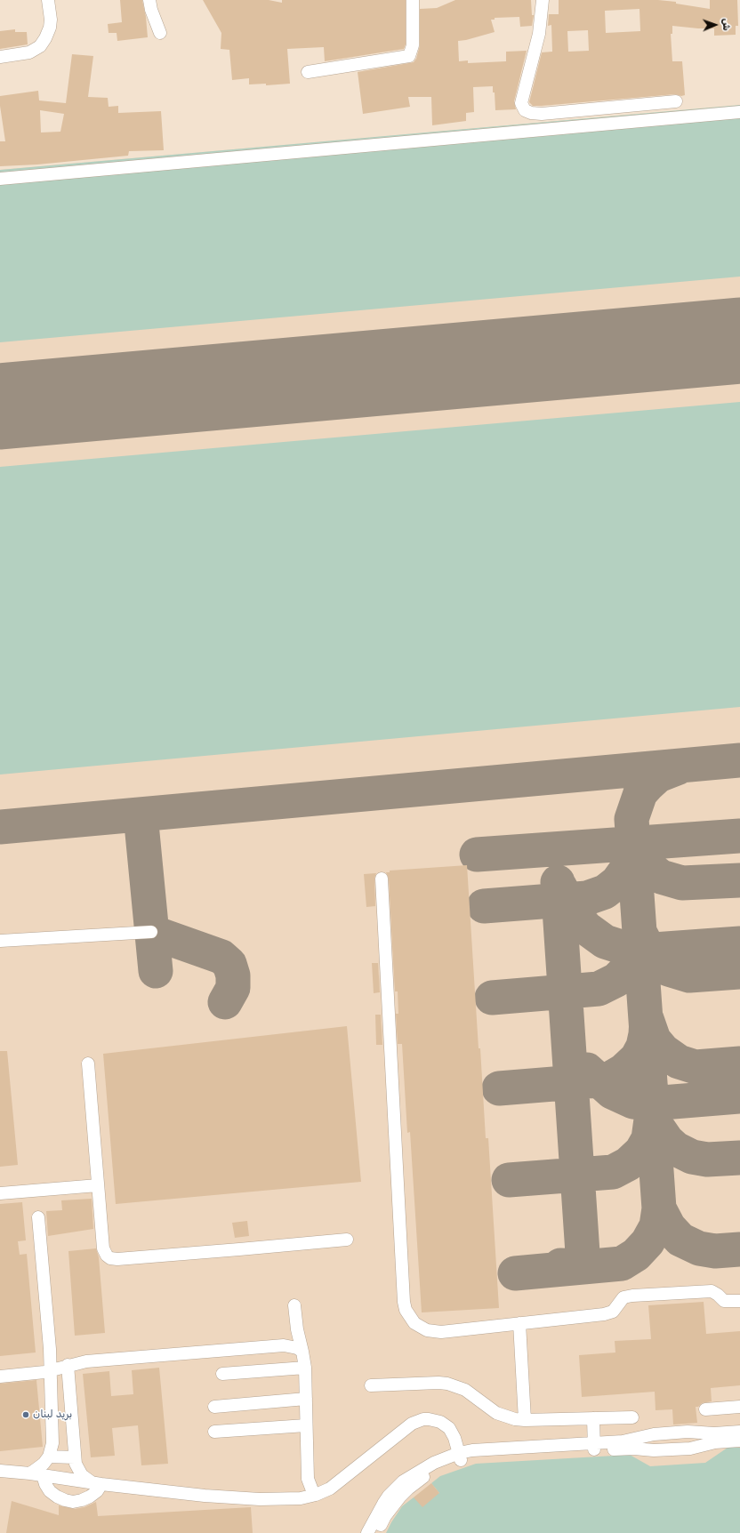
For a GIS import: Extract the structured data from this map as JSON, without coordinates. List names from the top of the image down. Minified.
{"places":["بريد لبنان"],"north":"right"}
